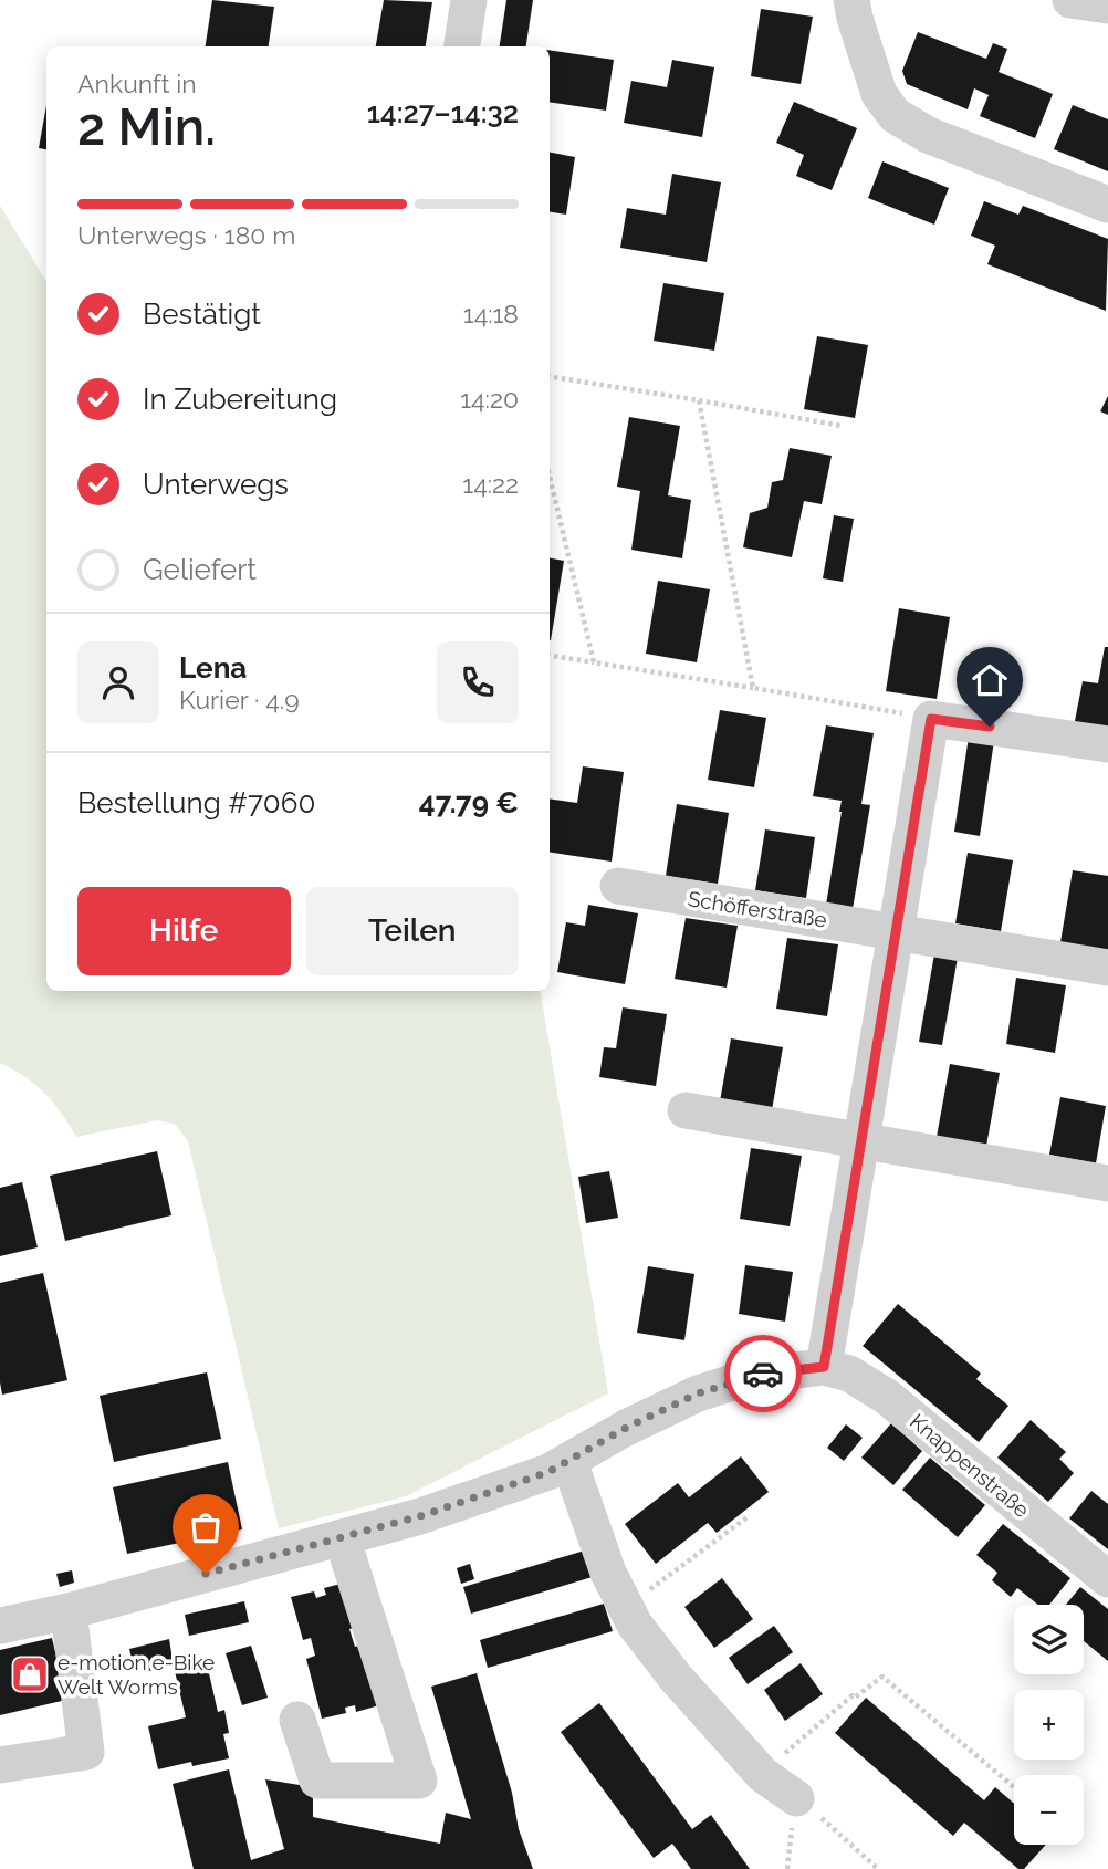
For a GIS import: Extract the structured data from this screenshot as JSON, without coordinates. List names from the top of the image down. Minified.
{"streets":{"street":["Schöfferstraße","Knappenstraße"]},"places":{"shop":["e-motion e-Bike Welt Worms"]},"page":{"heading":["2 Min.","Ankunft in","14:27–14:32"],"panel":["Lena","Kurier · 4.9","Bestellung #7060","47.79 €"],"bar":"Unterwegs · 180 m","list":[["Bestätigt","14:18"],["In Zubereitung","14:20"],["Unterwegs","14:22"],"Geliefert"],"buttons":["Hilfe","Teilen"],"map_buttons":["+","−"]}}
